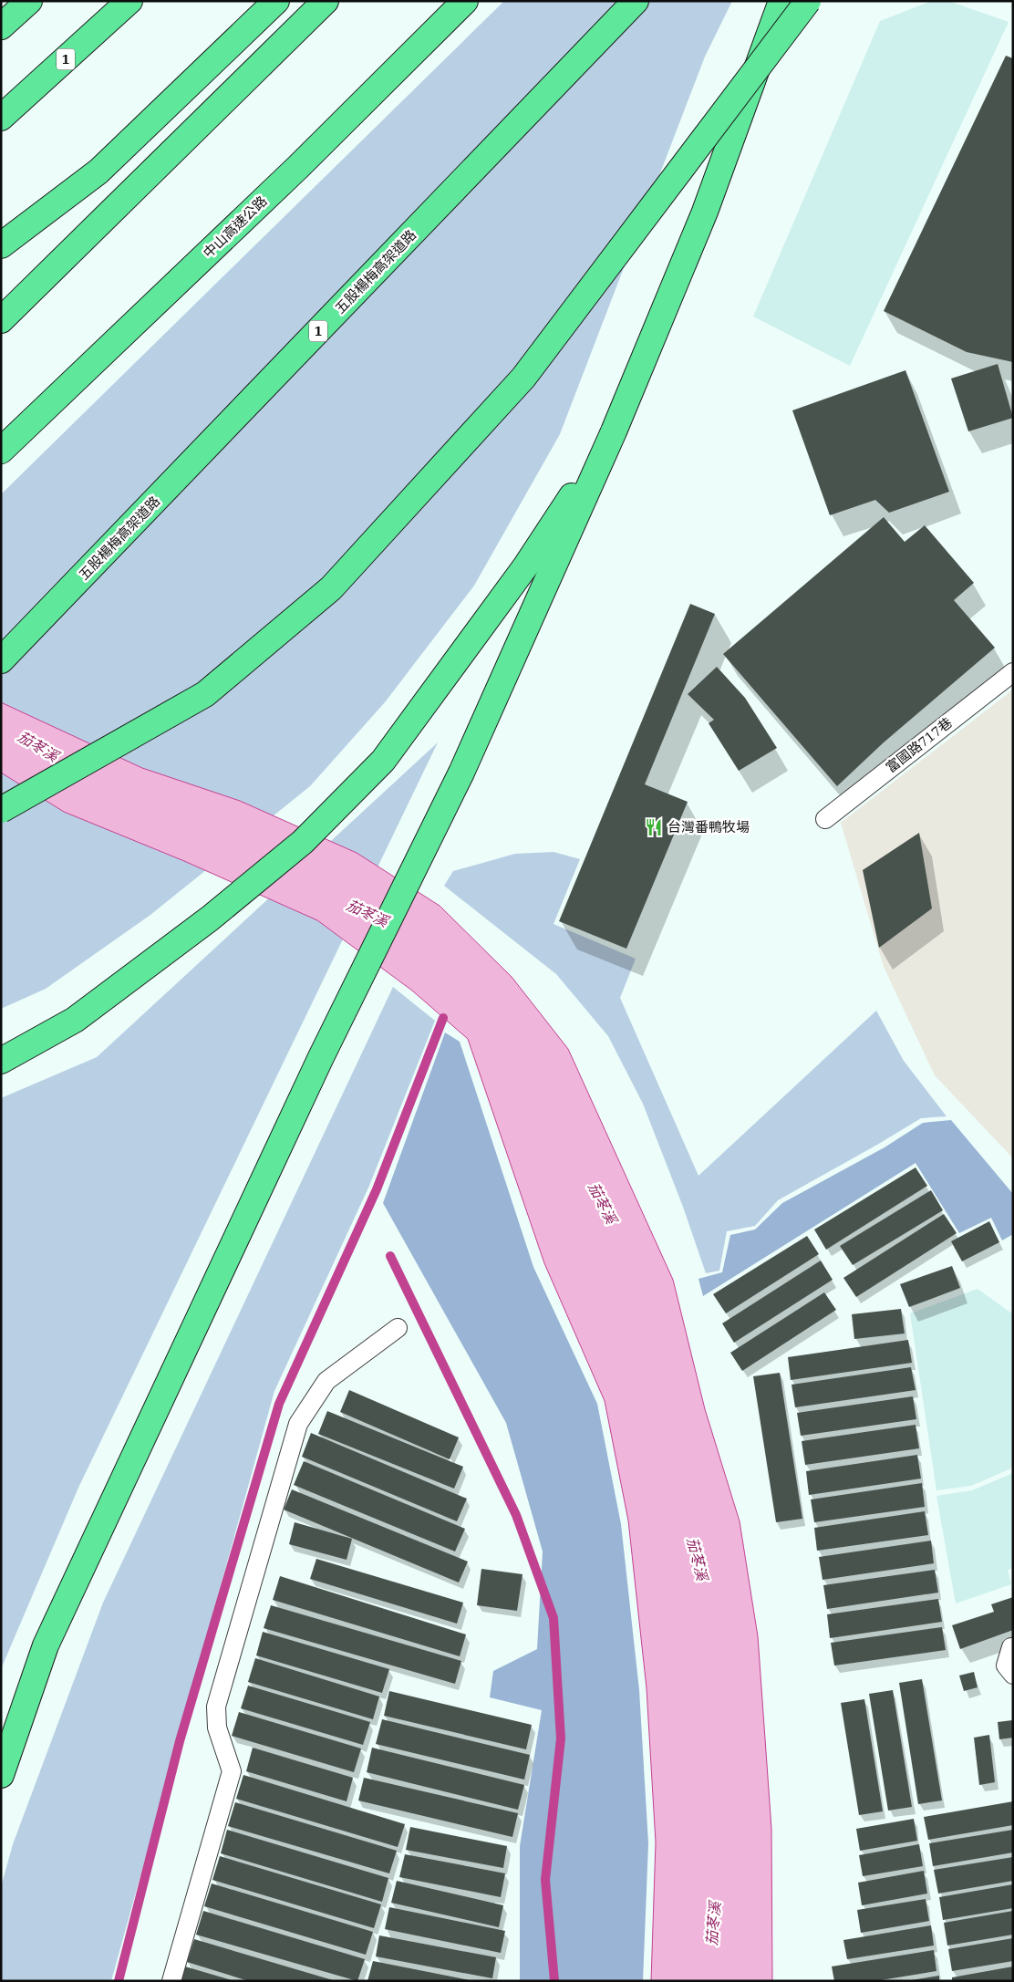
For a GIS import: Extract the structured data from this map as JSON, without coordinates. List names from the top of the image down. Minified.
{"streets":{"highway":["1","中山高速公路","五股楊梅高架道路"],"lane":["富國路717巷"]},"water":["茄苳溪"],"places":{"restaurant":["台灣番鴨牧場"]}}
